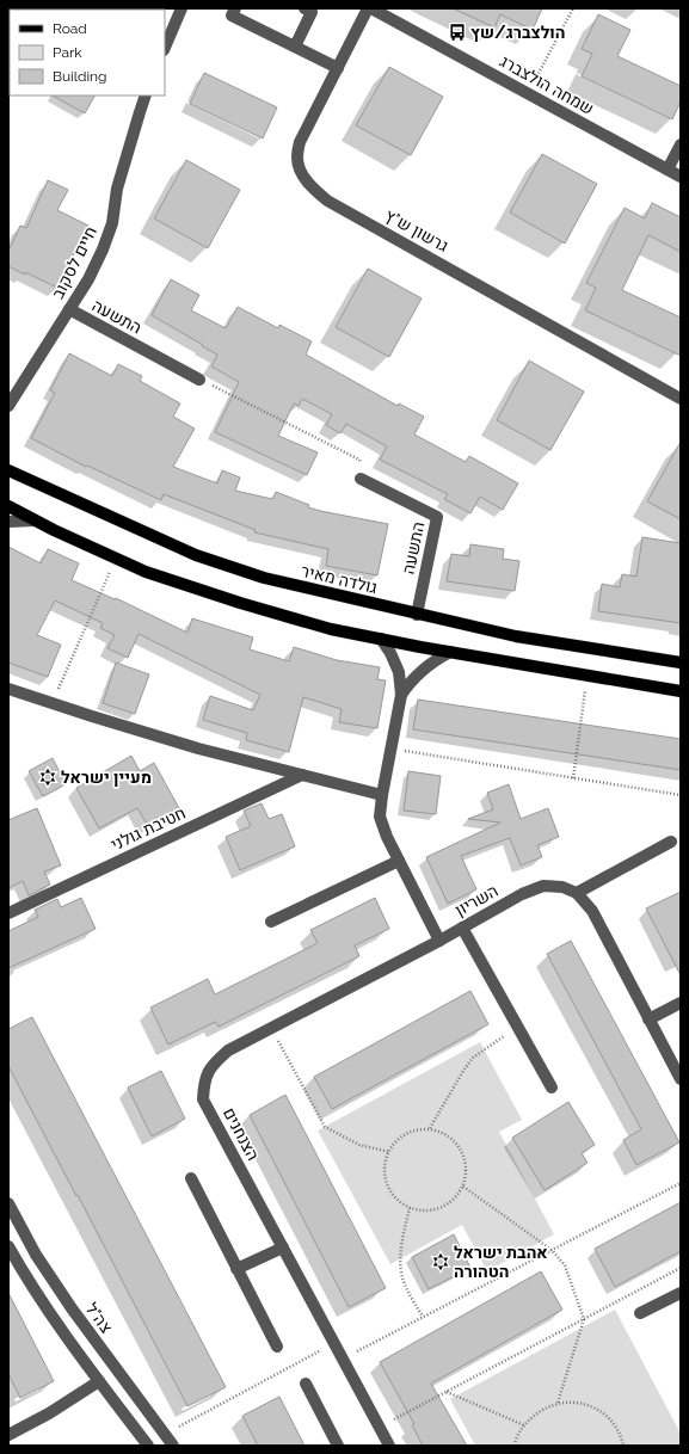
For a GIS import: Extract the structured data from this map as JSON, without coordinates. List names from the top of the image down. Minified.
{"streets":{"main road":["גולדה מאיר"],"street":["שמחה הולצברג","גרשון ש\"ץ","חיים לסקוב","התשעה","חטיבת גולני","השריון","הצנחנים","צה\"ל"]},"crossings":[["שמחה הולצברג","גרשון ש\"ץ"],["חיים לסקוב","התשעה"],["התשעה","גולדה מאיר"],["השריון","הצנחנים"]],"places":{"bus stop":["הולצברג/שץ"],"synagogue":["מעיין ישראל","אהבת ישראל הטהורה"]},"legend":["Road","Park","Building"]}
